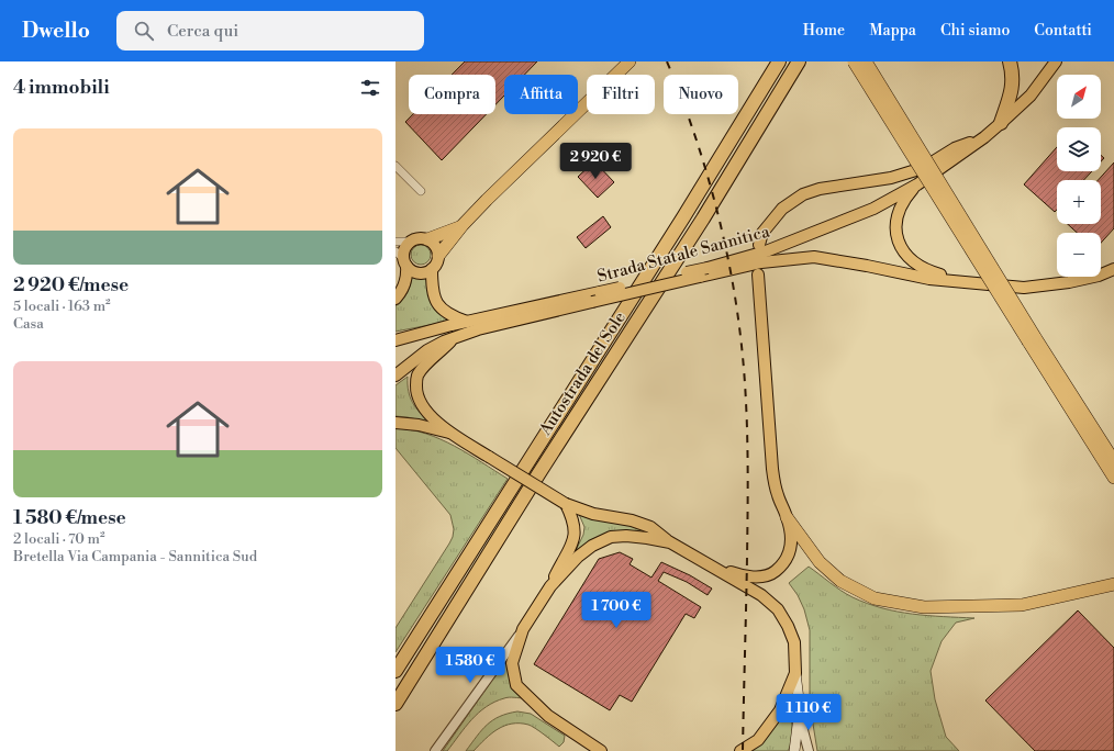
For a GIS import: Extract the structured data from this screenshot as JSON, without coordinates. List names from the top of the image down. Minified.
{"streets":{"highway":["Autostrada del Sole"],"main road":["Strada Statale Sannitica"]},"north":"top right","page":{"header":"Dwello","search":"Cerca qui","nav":["Home","Mappa","Chi siamo","Contatti"],"heading":"4 immobili","map_buttons":["+","−"],"chip":["Compra","Affitta","Filtri","Nuovo"],"list":[{"name":"2 920 €/mese","note":"5 locali · 163 m² · Casa"},{"name":"1 580 €/mese","note":"2 locali · 70 m² · Bretella Via Campania - Sannitica Sud"}],"price":["2 920 €","1 700 €","1 580 €","1 110 €"]}}
